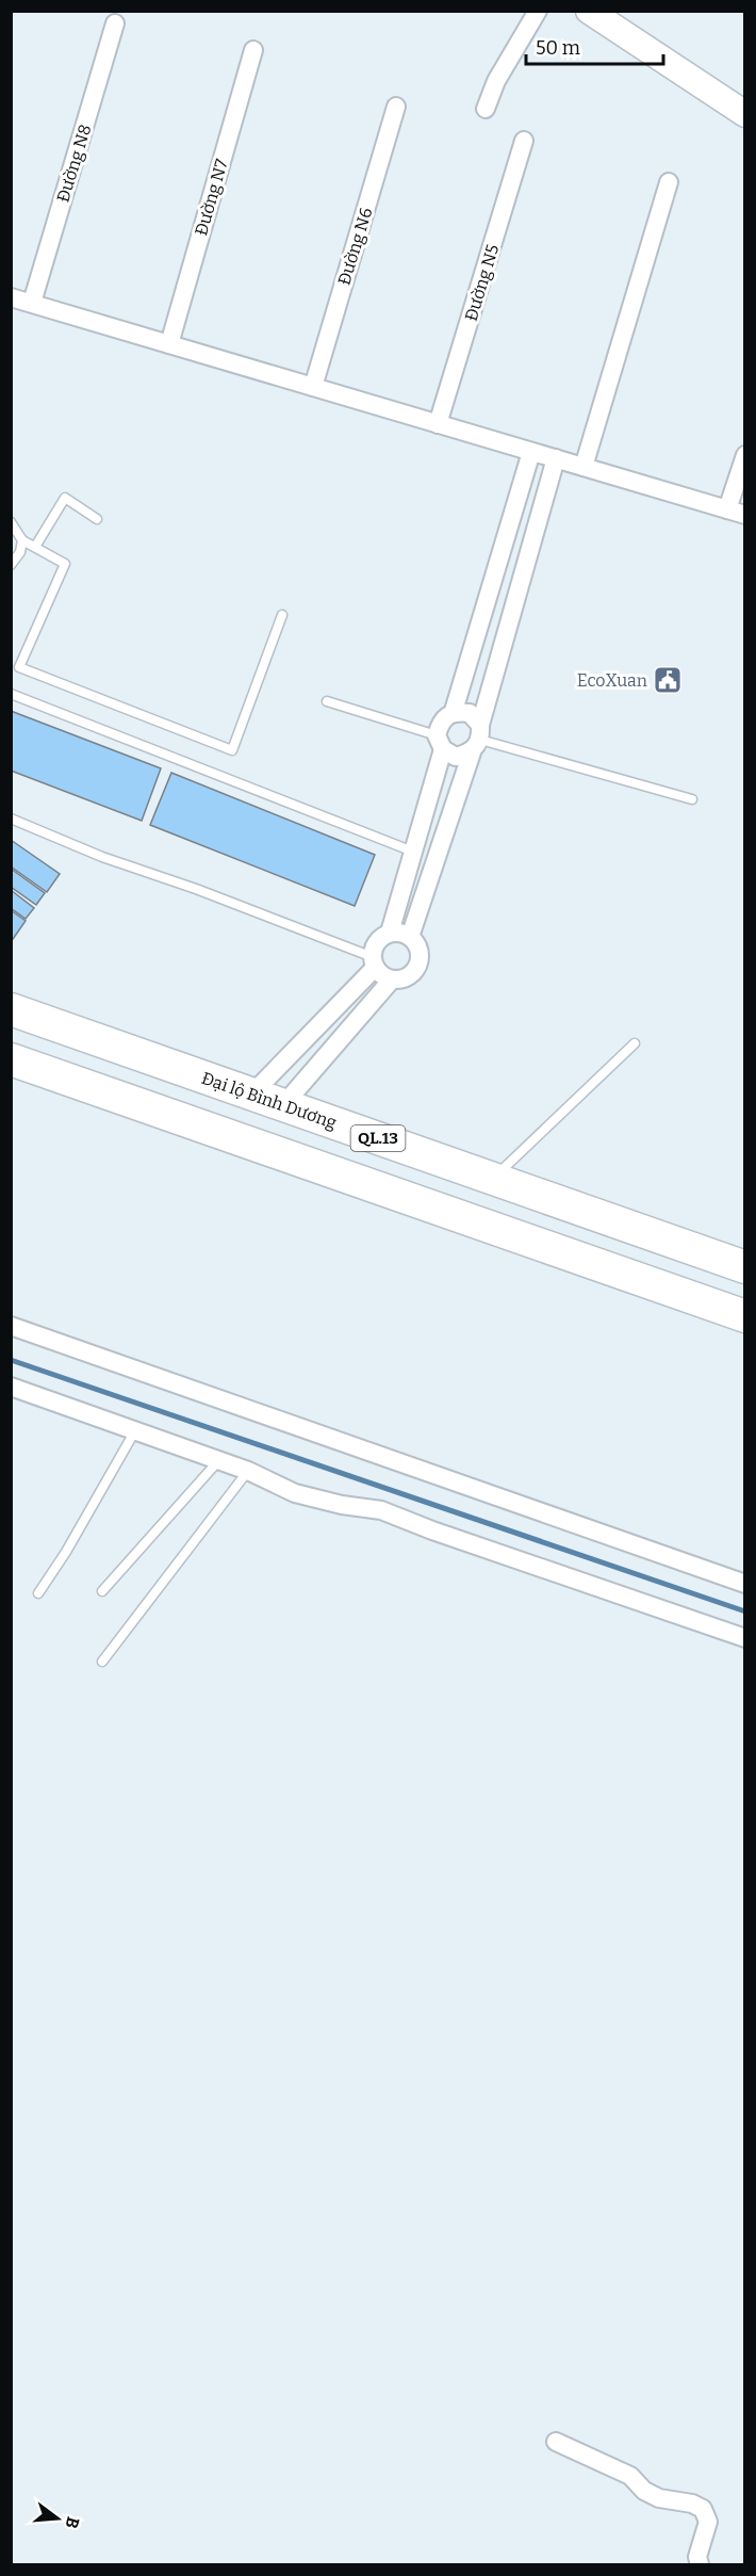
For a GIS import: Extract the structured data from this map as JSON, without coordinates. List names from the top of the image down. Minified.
{"streets":{"highway":["Đại lộ Bình Dương","QL.13"],"street":["Đường N8","Đường N7","Đường N6","Đường N5"]},"places":{"public building":["EcoXuan"]},"scale_bar":"50 m","north":"right"}
